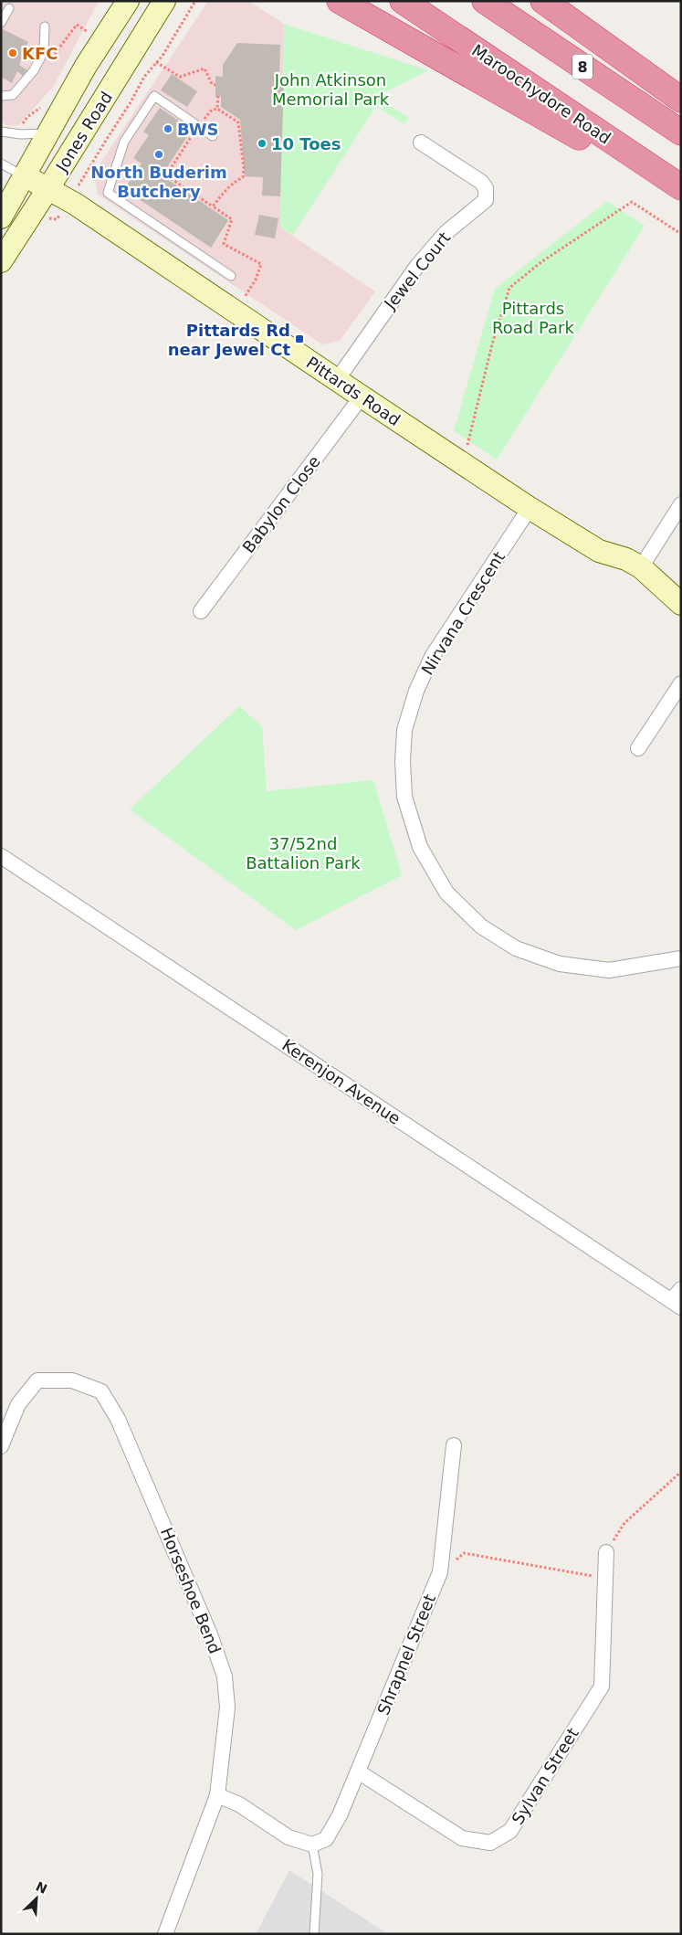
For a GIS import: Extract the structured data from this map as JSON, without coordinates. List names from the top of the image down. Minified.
{"streets":{"highway":["8","Maroochydore Road"],"street":["Jones Road","Jewel Court","Pittards Road","Babylon Close","Nirvana Crescent","Kerenjon Avenue","Horseshoe Bend","Shrapnel Street","Sylvan Street"]},"crossings":[["Jones Road","Pittards Road"],["Jewel Court","Pittards Road"],["Pittards Road","Babylon Close"],["Pittards Road","Nirvana Crescent"],["Shrapnel Street","Sylvan Street"]],"parks":["John Atkinson Memorial Park","Pittards Road Park","37/52nd Battalion Park"],"places":{"other":["KFC","BWS","10 Toes","North Buderim Butchery"],"transit":["Pittards Rd near Jewel Ct"]},"north":"top right"}
